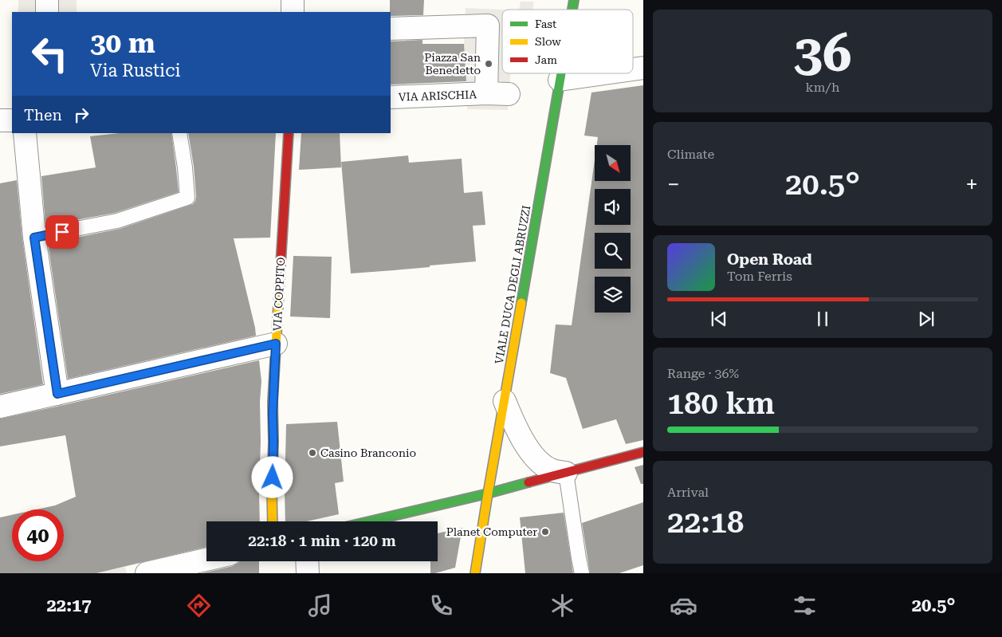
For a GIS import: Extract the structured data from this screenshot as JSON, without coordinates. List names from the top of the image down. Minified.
{"streets":{"street":["VIA ARISCHIA","VIALE DUCA DEGLI ABRUZZI","VIA COPPITO"]},"places":["Piazza San Benedetto","Casino Branconio","Planet Computer"],"legend":["Fast","Slow","Jam"],"north":"bottom right","page":{"tile":[["36","km/h"],"Climate",["Range · 36%","180 km"],["Arrival","22:18"]],"turn":["30 m","Via Rustici"],"then":"Then","heat":["−","20.5°","+"],"song":["Open Road","Tom Ferris"],"limit":"40","trip":"22:18 · 1 min · 120 m","tabs":["22:17","20.5°"]}}
